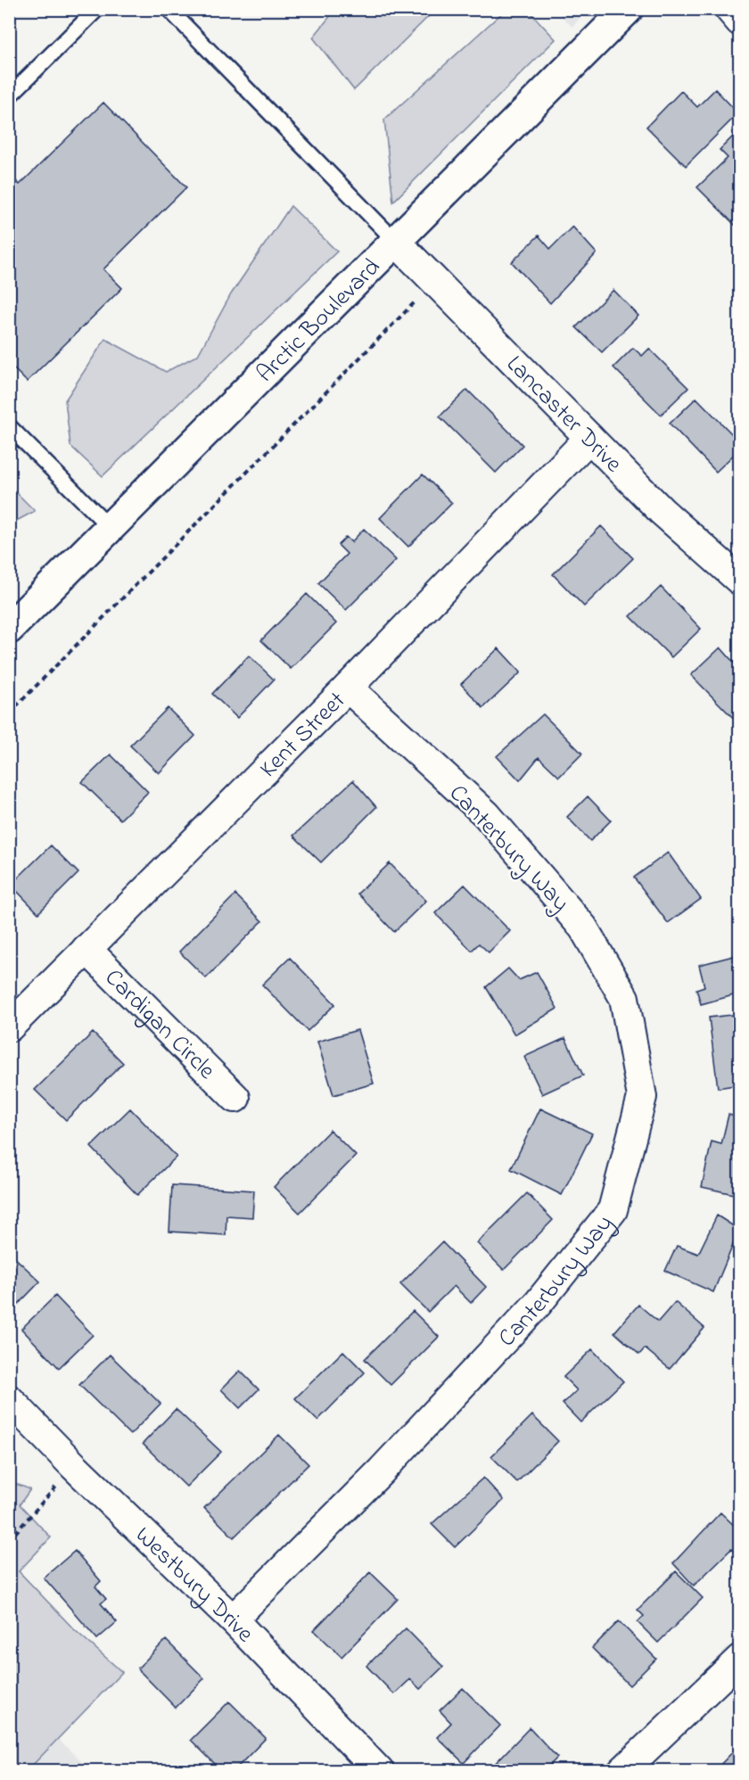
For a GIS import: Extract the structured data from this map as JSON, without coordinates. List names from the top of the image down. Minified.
{"streets":{"main road":["Arctic Boulevard"],"street":["Lancaster Drive","Kent Street","Canterbury Way","Cardigan Circle","Westbury Drive"]},"crossings":[["Arctic Boulevard","Lancaster Drive"],["Lancaster Drive","Kent Street"],["Kent Street","Canterbury Way"],["Kent Street","Cardigan Circle"],["Canterbury Way","Westbury Drive"]]}
